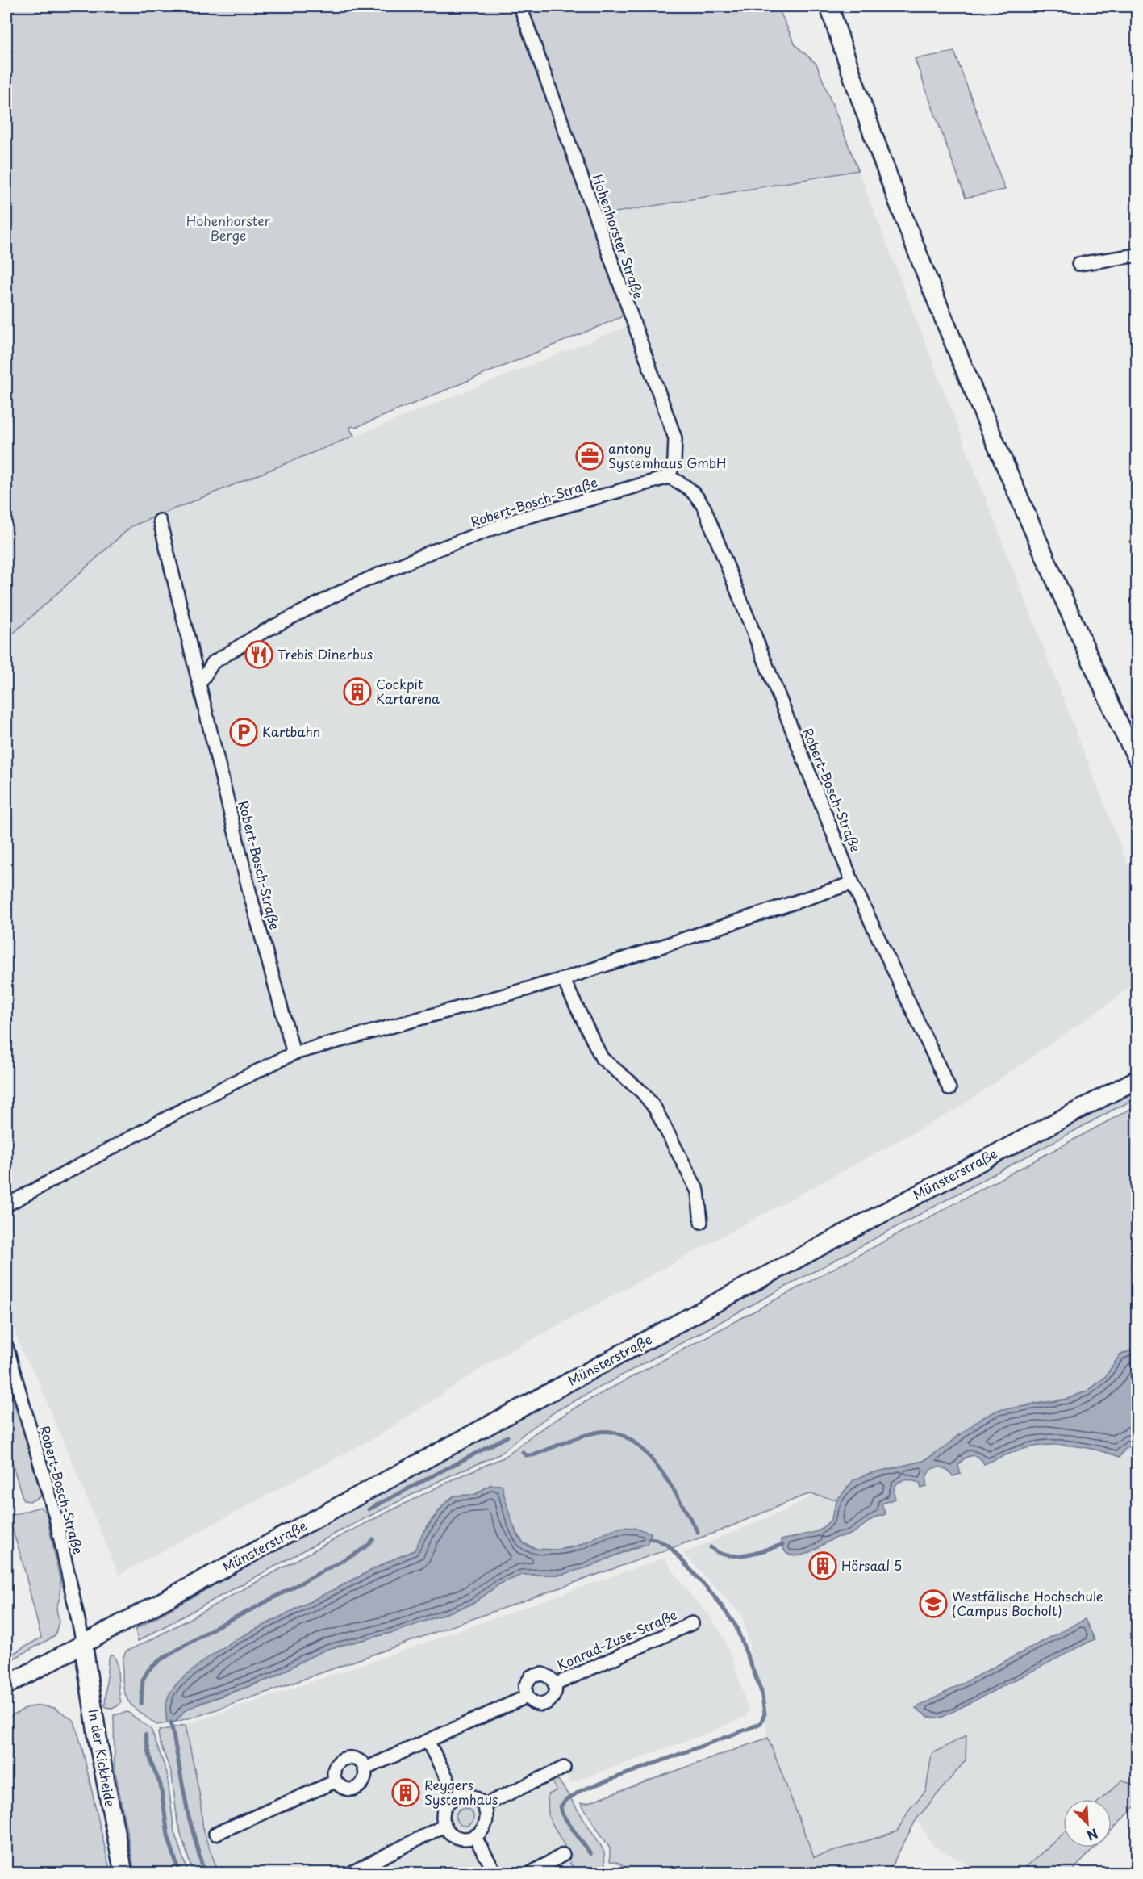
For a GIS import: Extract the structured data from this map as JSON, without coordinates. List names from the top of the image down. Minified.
{"streets":{"main road":["Münsterstraße","In der Kickheide"],"street":["Hohenhorster Straße","Robert-Bosch-Straße","Konrad-Zuse-Straße"]},"crossings":[["Hohenhorster Straße","Robert-Bosch-Straße"],["Robert-Bosch-Straße","Münsterstraße"],["Robert-Bosch-Straße","In der Kickheide"],["Münsterstraße","In der Kickheide"]],"parks":["Hohenhorster Berge"],"places":{"office":["antony Systemhaus GmbH"],"restaurant":["Trebis Dinerbus"],"building":["Cockpit Kartarena","Hörsaal 5","Reygers Systemhaus"],"parking":["Kartbahn"],"school or university":["Westfälische Hochschule (Campus Bocholt)"]},"north":"bottom right"}
